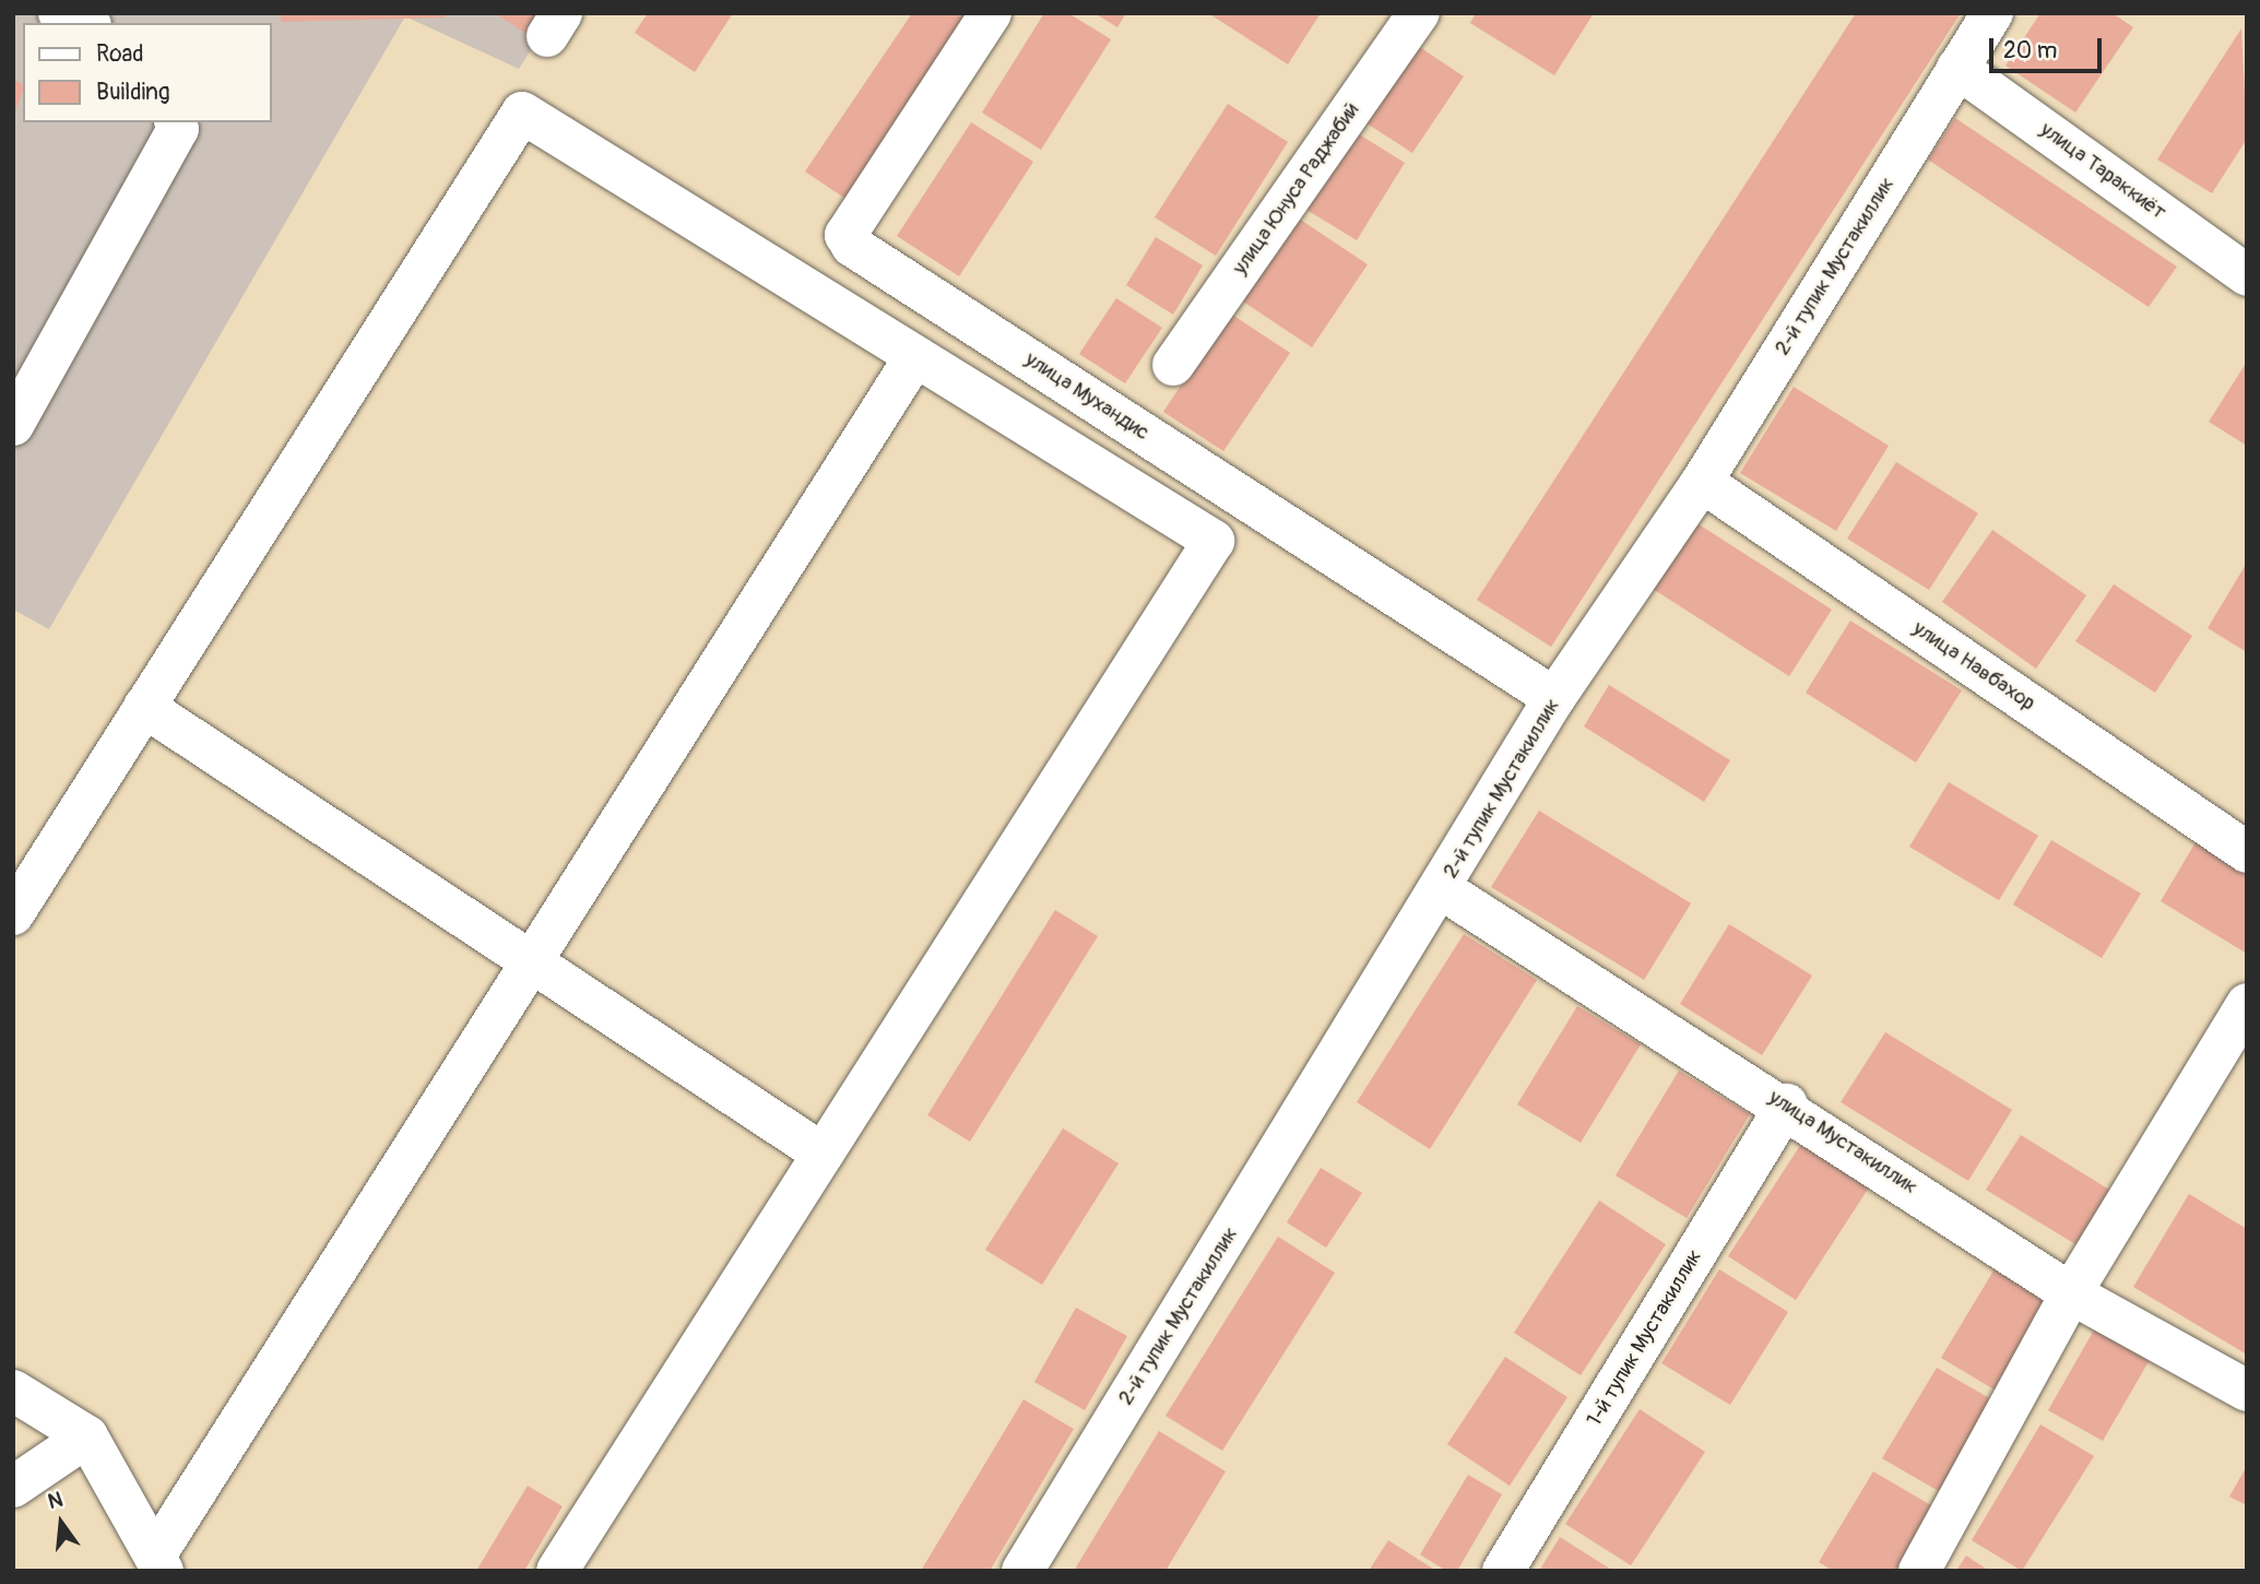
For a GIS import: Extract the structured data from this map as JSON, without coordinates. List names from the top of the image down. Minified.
{"streets":{"street":["улица Тараккиёт","улица Юнуса Раджабий","2-й тупик Мустакиллик","улица Мухандис","улица Навбахор","улица Мустакиллик","1-й тупик Мустакиллик"]},"crossings":[["улица Тараккиёт","2-й тупик Мустакиллик"],["2-й тупик Мустакиллик","улица Мухандис"],["2-й тупик Мустакиллик","улица Навбахор"],["2-й тупик Мустакиллик","улица Мустакиллик"],["улица Мустакиллик","1-й тупик Мустакиллик"]],"legend":["Road","Building"],"scale_bar":"20 m","north":"top"}
